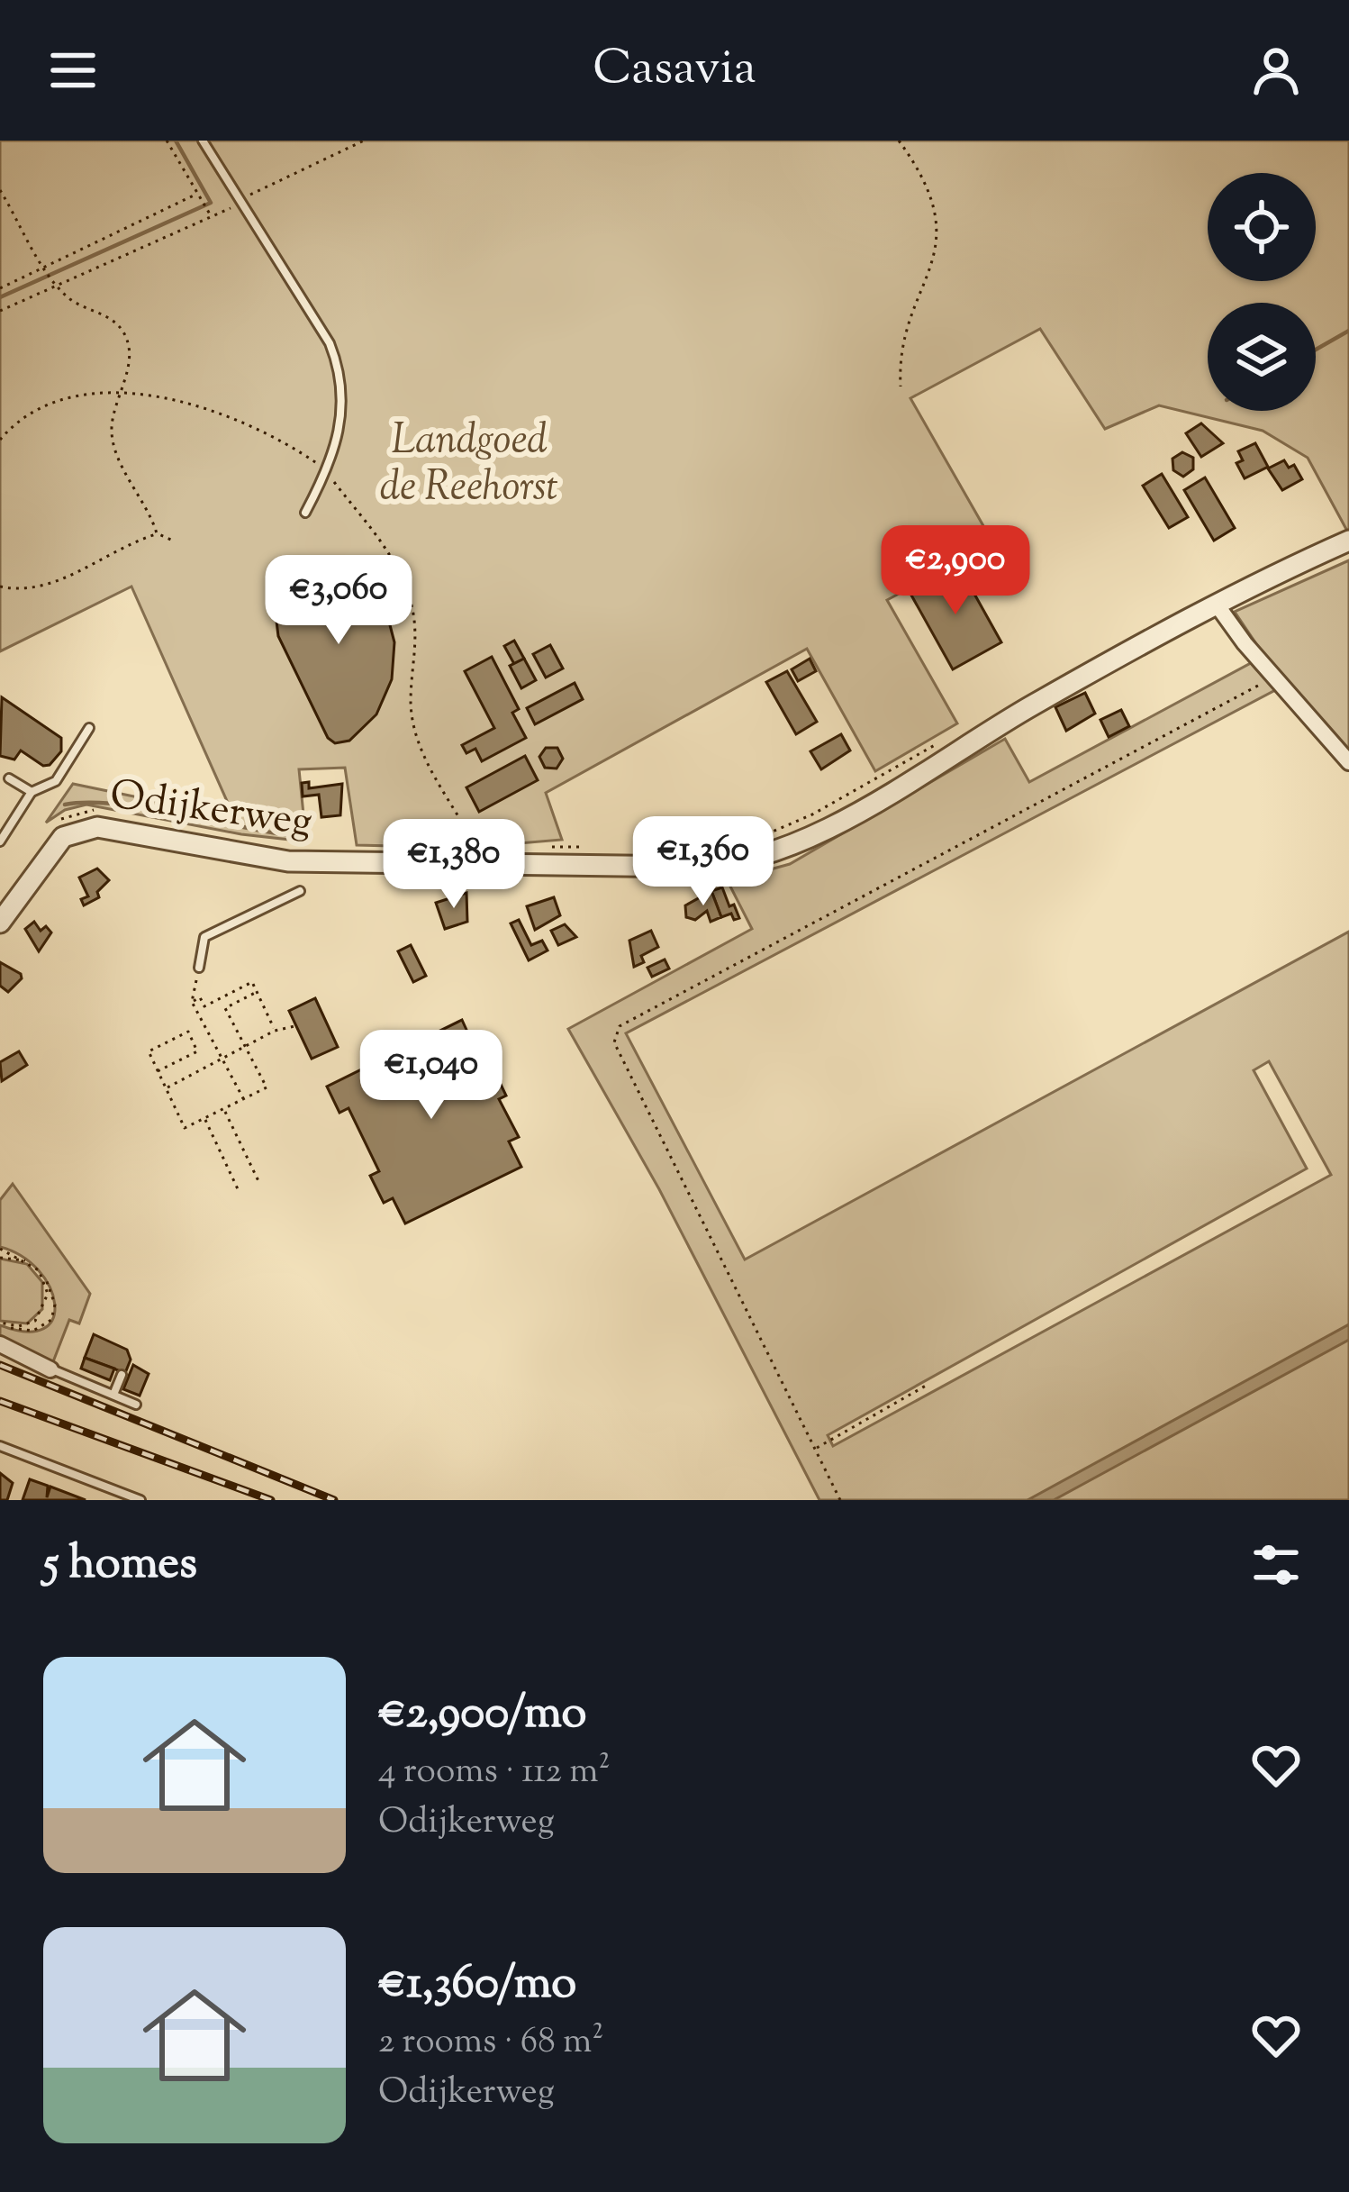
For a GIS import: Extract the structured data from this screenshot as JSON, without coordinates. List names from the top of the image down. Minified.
{"streets":{"street":["Odijkerweg"]},"parks":["Landgoed de Reehorst"],"page":{"header":"Casavia","price":["€2,900","€3,060","€1,360","€1,380","€1,040"],"heading":"5 homes","list":[{"name":"€2,900/mo","note":"4 rooms · 112 m² · Odijkerweg"},{"name":"€1,360/mo","note":"2 rooms · 68 m² · Odijkerweg"}]}}
